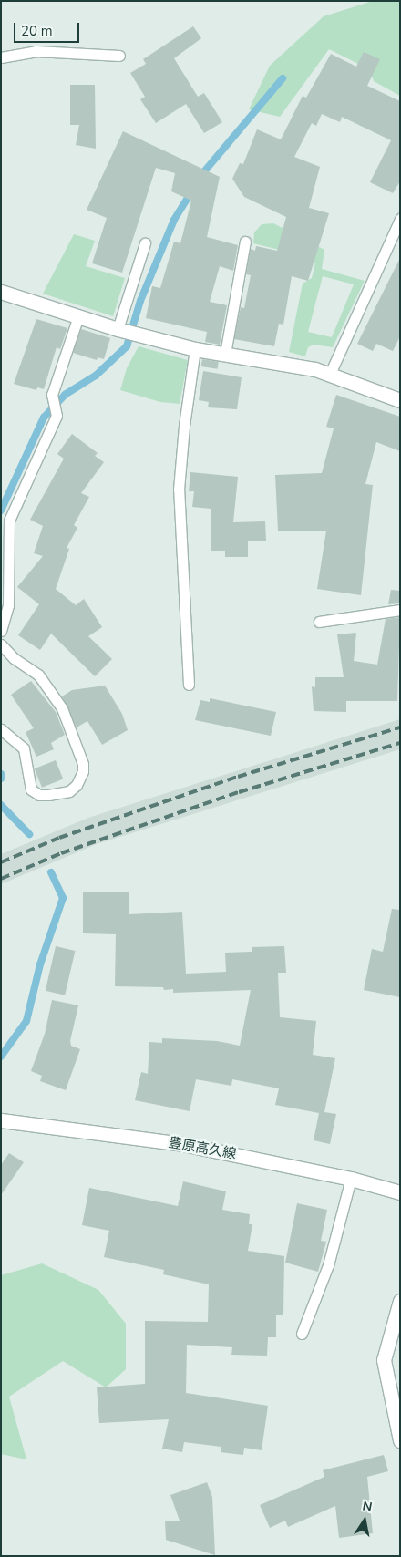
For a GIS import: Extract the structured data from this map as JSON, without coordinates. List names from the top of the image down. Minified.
{"streets":{"street":["豊原高久線"]},"scale_bar":"20 m","north":"top"}
